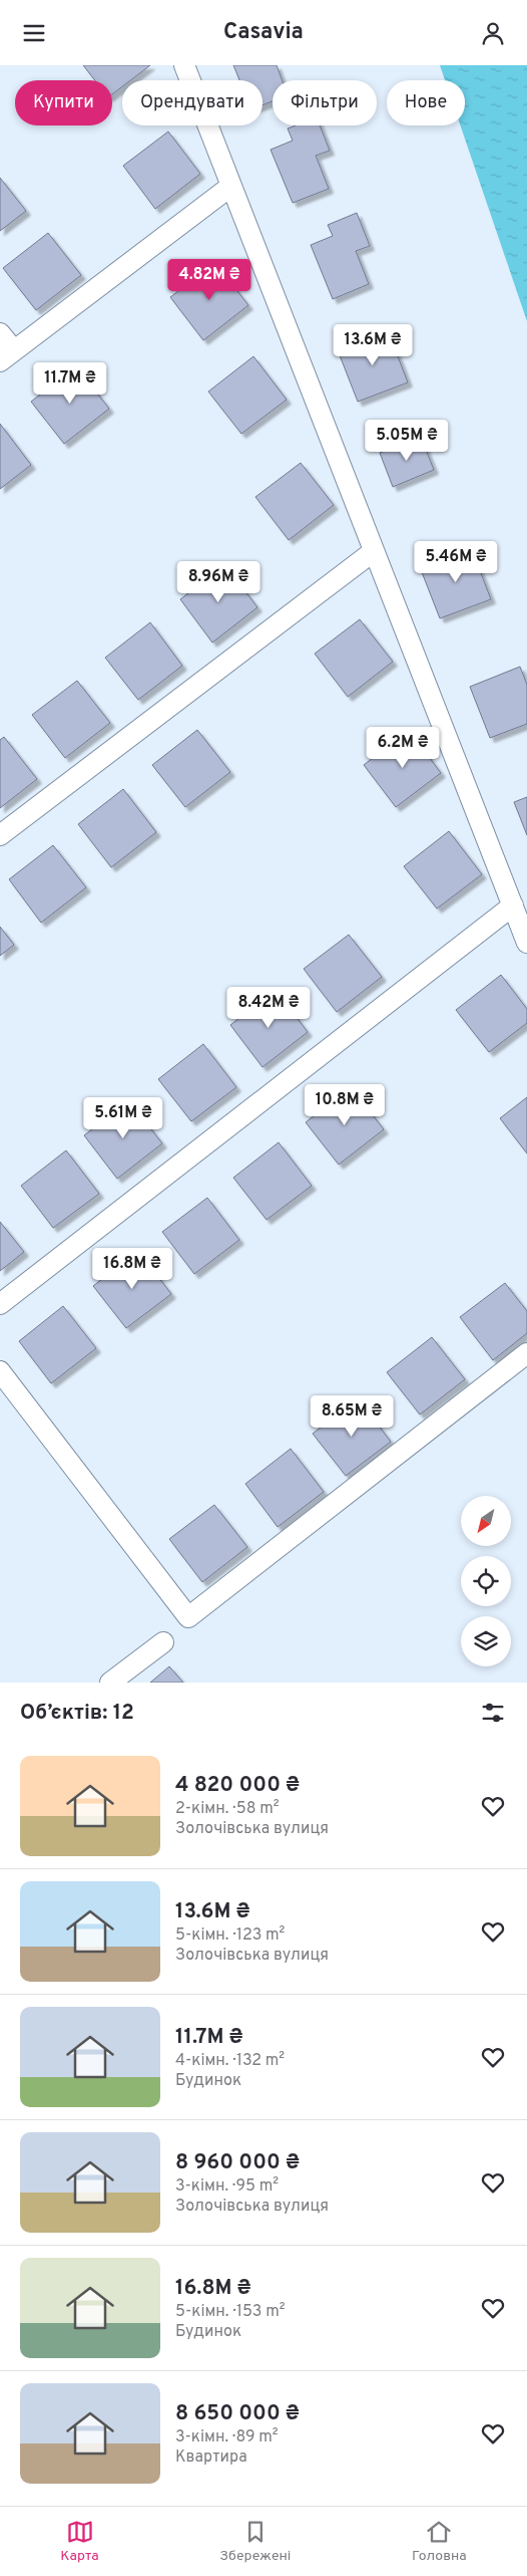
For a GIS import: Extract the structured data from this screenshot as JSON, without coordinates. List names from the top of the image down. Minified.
{"north":"bottom left","page":{"header":"Casavia","chip":["Купити","Орендувати","Фільтри","Нове"],"price":["4.82M ₴","13.6M ₴","11.7M ₴","5.05M ₴","5.46M ₴","8.96M ₴","6.2M ₴","8.42M ₴","10.8M ₴","5.61M ₴","16.8M ₴","8.65M ₴"],"heading":"Об’єктів: 12","list":[{"name":"4 820 000 ₴","note":"2-кімн. · 58 m² · Золочівська вулиця"},{"name":"13.6M ₴","note":"5-кімн. · 123 m² · Золочівська вулиця"},{"name":"11.7M ₴","note":"4-кімн. · 132 m² · Будинок"},{"name":"8 960 000 ₴","note":"3-кімн. · 95 m² · Золочівська вулиця"},{"name":"16.8M ₴","note":"5-кімн. · 153 m² · Будинок"},{"name":"8 650 000 ₴","note":"3-кімн. · 89 m² · Квартира"}],"tabs":["Карта","Збережені","Головна"]}}
